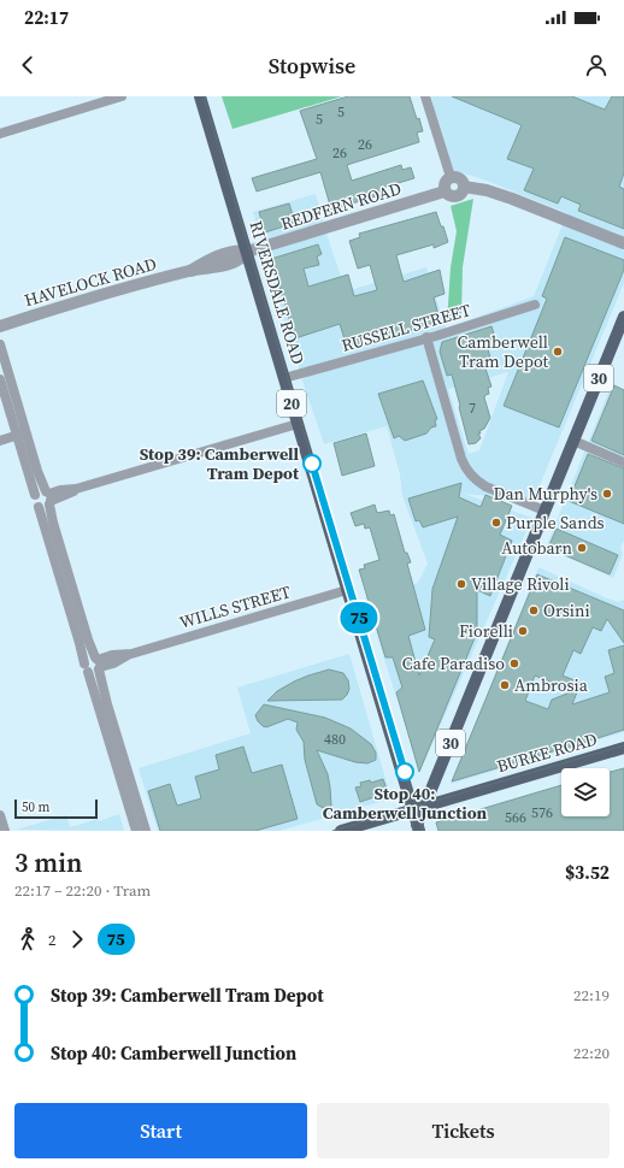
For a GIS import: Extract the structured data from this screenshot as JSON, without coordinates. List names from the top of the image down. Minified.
{"streets":{"main road":["RIVERSDALE ROAD","30","20","BURKE ROAD"],"street":["REDFERN ROAD","HAVELOCK ROAD","RUSSELL STREET","WILLS STREET"]},"crossings":[["REDFERN ROAD","HAVELOCK ROAD"],["REDFERN ROAD","RIVERSDALE ROAD"],["HAVELOCK ROAD","RIVERSDALE ROAD"],["RIVERSDALE ROAD","RUSSELL STREET"],["RIVERSDALE ROAD","30"],["RIVERSDALE ROAD","WILLS STREET"],["RIVERSDALE ROAD","BURKE ROAD"],["30","BURKE ROAD"]],"places":["Camberwell Tram Depot","Stop 39: Camberwell Tram Depot","Dan Murphy's","Purple Sands","Autobarn","Village Rivoli","Orsini","Fiorelli","Cafe Paradiso","Ambrosia","Stop 40: Camberwell Junction"],"lines":["tram line 75"],"house_numbers":["5","5","26","26","7","480","576","566"],"scale_bar":"50 m","page":{"status":"22:17","header":"Stopwise","on_map":"75","scale":"50 m","heading":["3 min","22:17 – 22:20 · Tram","$3.52"],"legs":["2","75"],"list":[{"name":"Stop 39: Camberwell Tram Depot","value":"22:19"},{"name":"Stop 40: Camberwell Junction","value":"22:20"}],"buttons":["Start","Tickets"]}}
